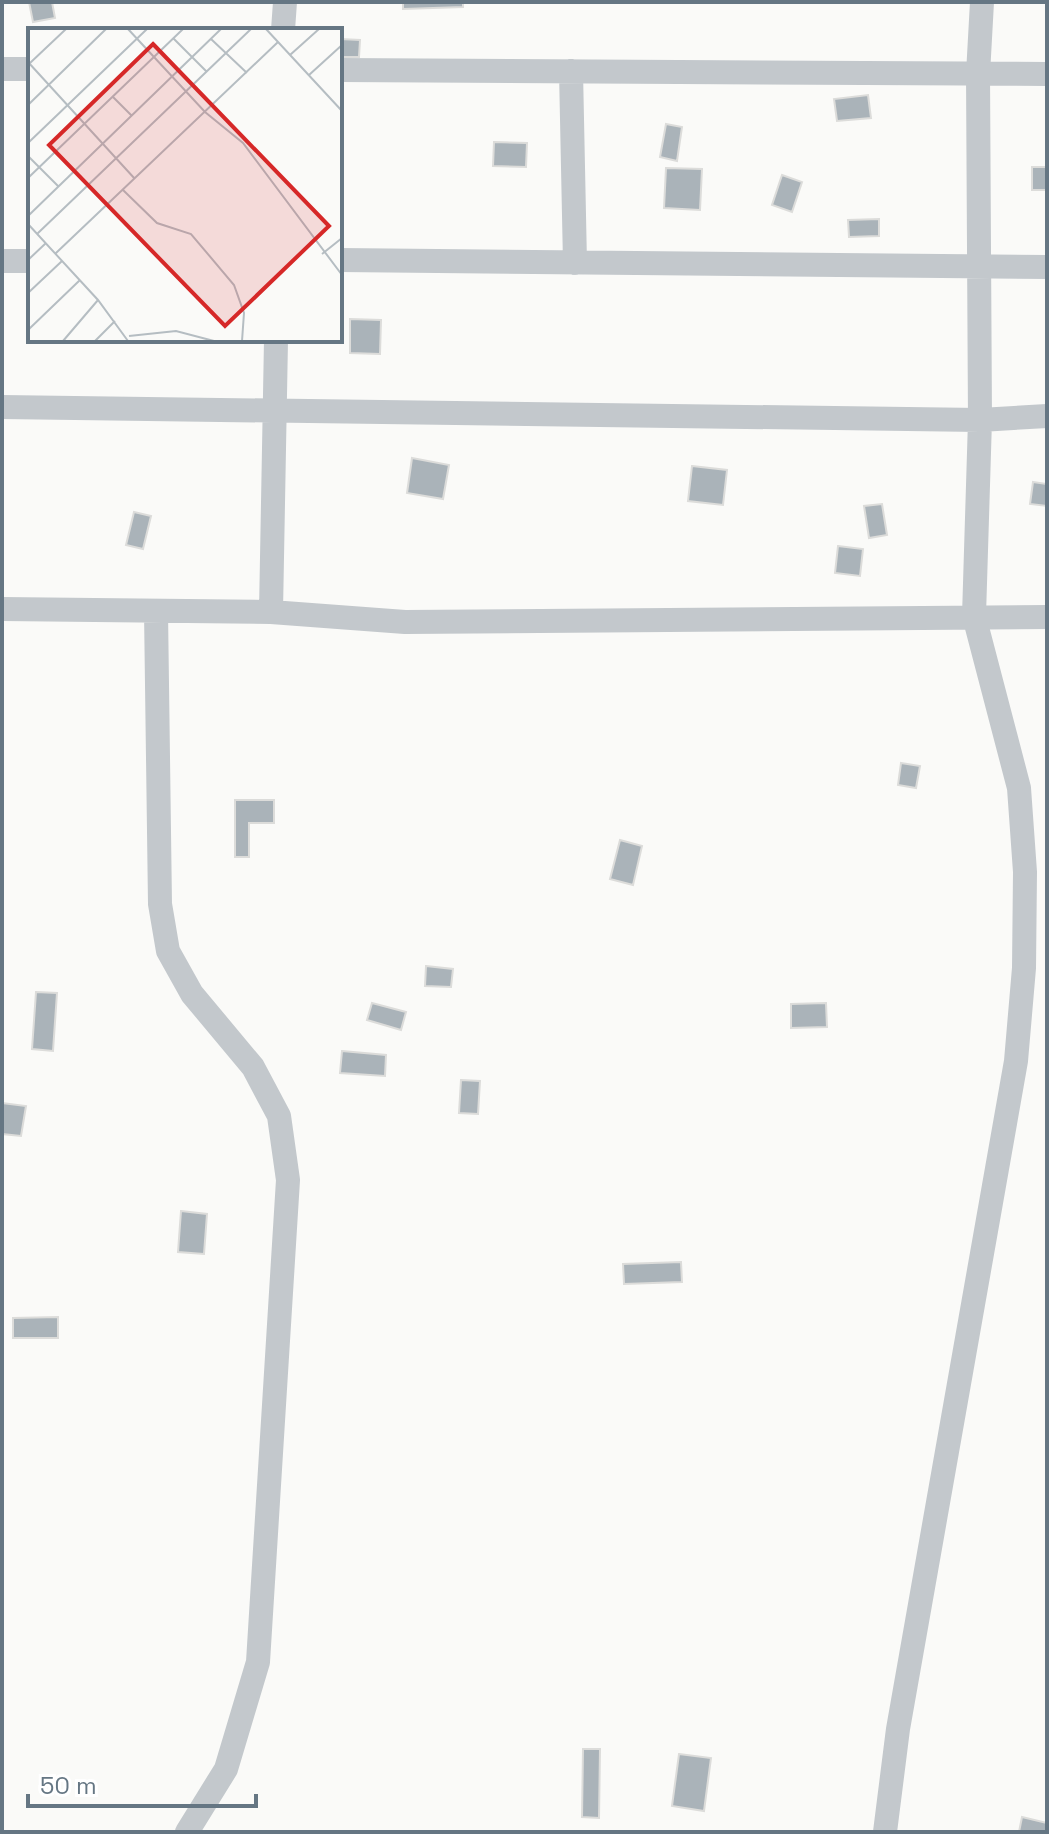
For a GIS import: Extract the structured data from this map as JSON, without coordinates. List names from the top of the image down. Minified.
{"scale_bar":"50 m"}
